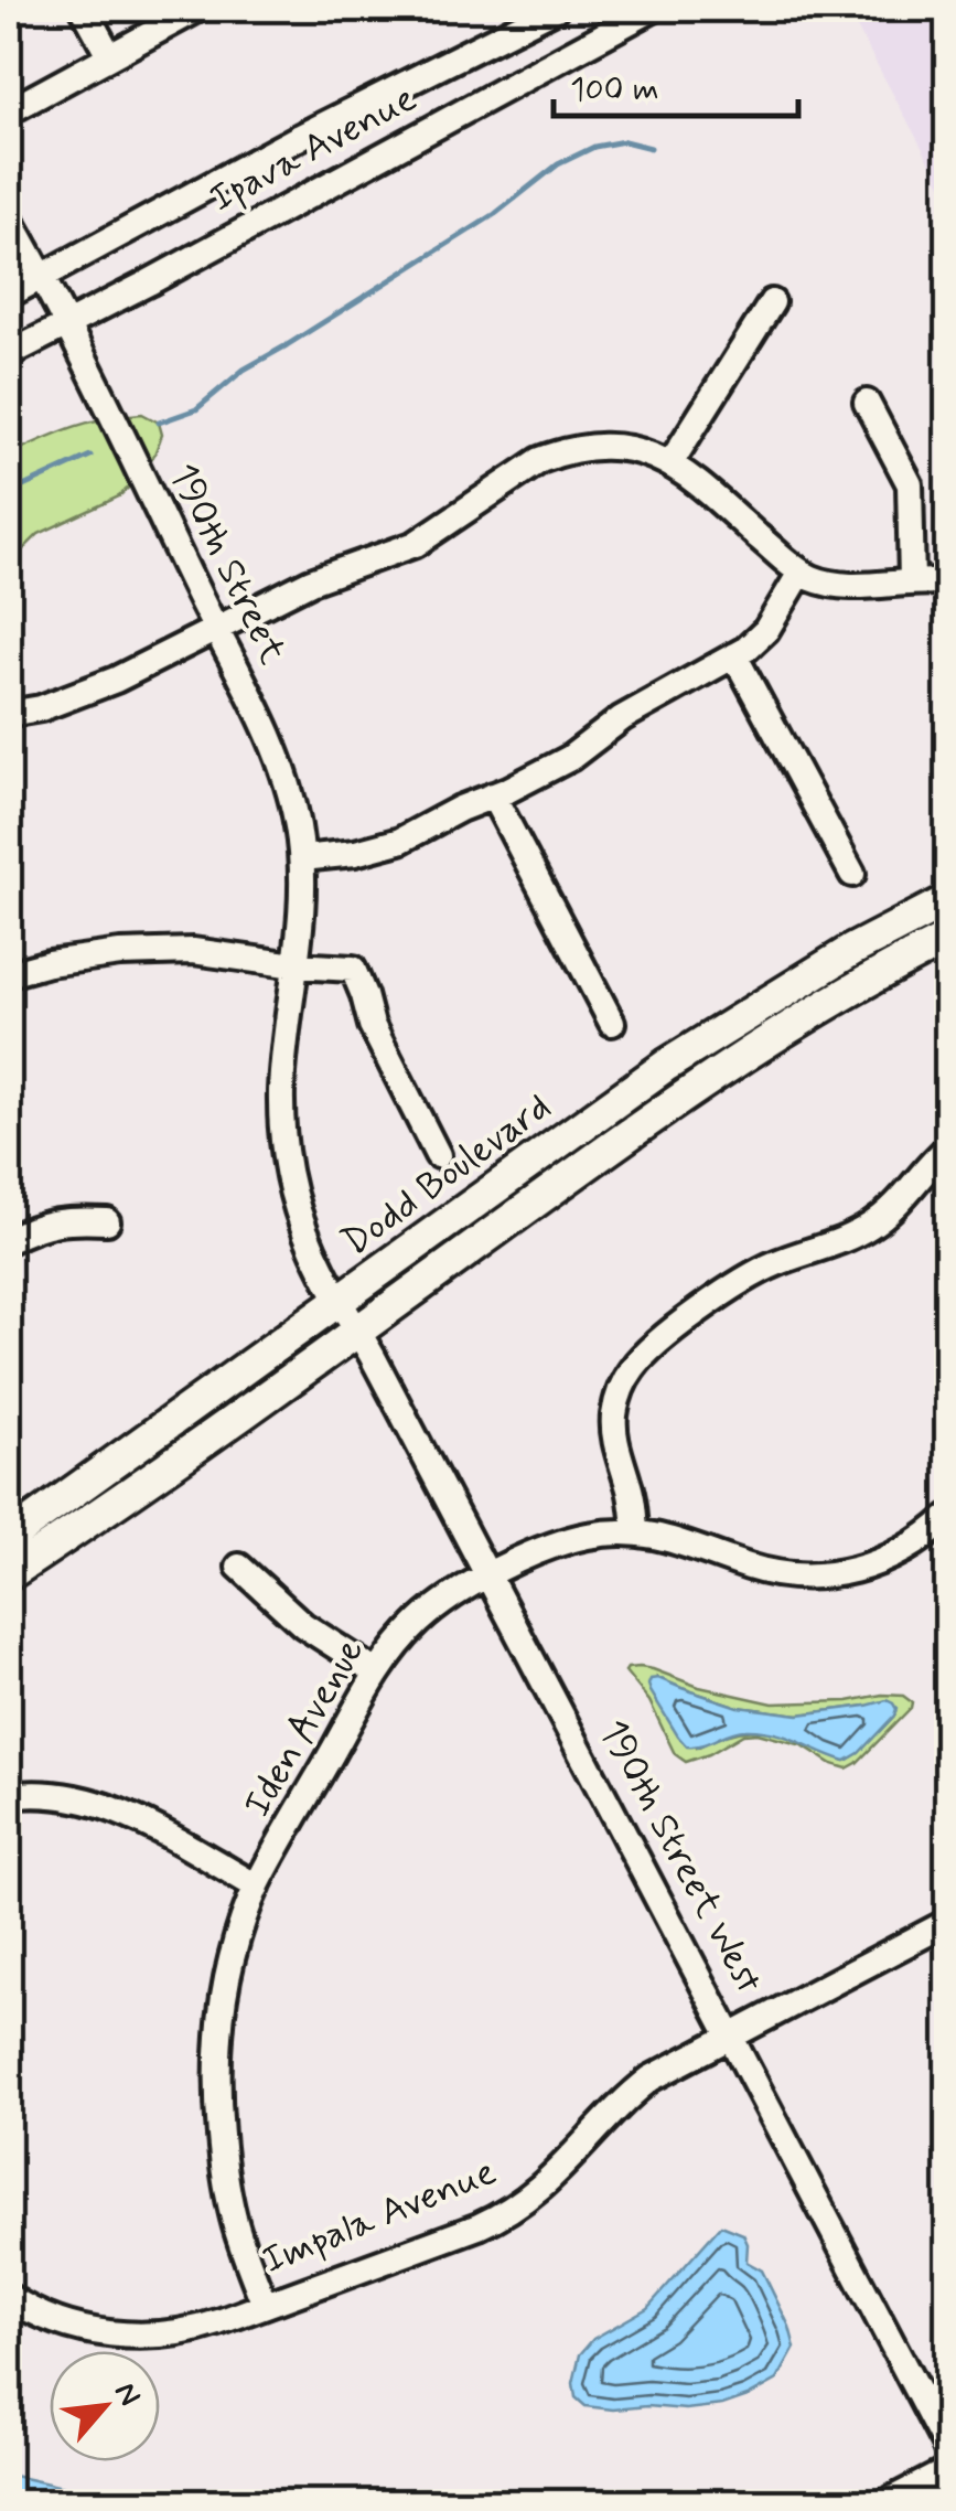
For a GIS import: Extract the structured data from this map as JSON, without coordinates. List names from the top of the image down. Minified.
{"streets":{"main road":["Dodd Boulevard"],"street":["Ipava Avenue","190th Street","Iden Avenue","190th Street West","Impala Avenue"]},"crossings":[["Ipava Avenue","190th Street"],["190th Street","Dodd Boulevard"],["190th Street","190th Street West"],["Dodd Boulevard","190th Street West"],["Iden Avenue","190th Street West"],["Iden Avenue","Impala Avenue"],["190th Street West","Impala Avenue"]],"scale_bar":"100 m","north":"top right"}
